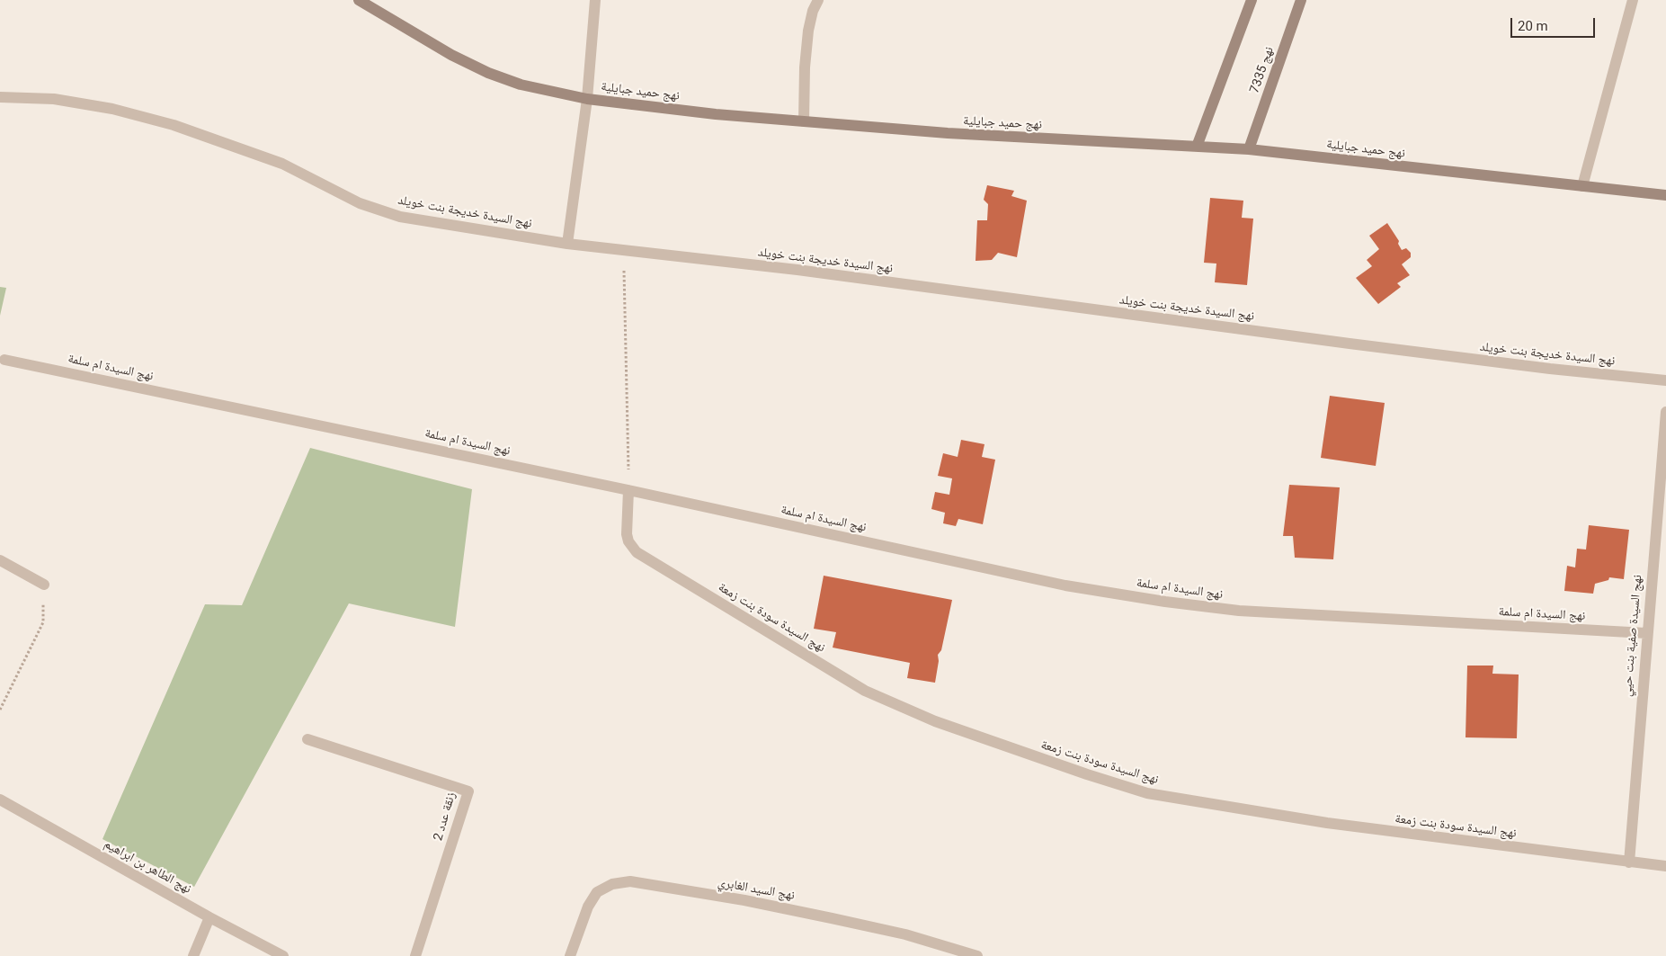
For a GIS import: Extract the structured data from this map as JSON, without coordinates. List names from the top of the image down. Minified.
{"streets":{"street":["نهج 7335","نهج حميد جبايلية","نهج السيدة خديجة بنت خويلد","نهج السيدة ام سلمة","نهج السيدة سودة بنت زمعة","نهج السيدة صفية بنت حيي","زنقة عدد 2","نهج الطاهر بن ابراهيم","نهج السيد الغابري"]},"crossings":[["نهج 7335","نهج حميد جبايلية"],["نهج السيدة ام سلمة","نهج السيدة سودة بنت زمعة"],["نهج السيدة ام سلمة","نهج السيدة صفية بنت حيي"],["نهج السيدة سودة بنت زمعة","نهج السيدة صفية بنت حيي"]],"scale_bar":"20 m"}
